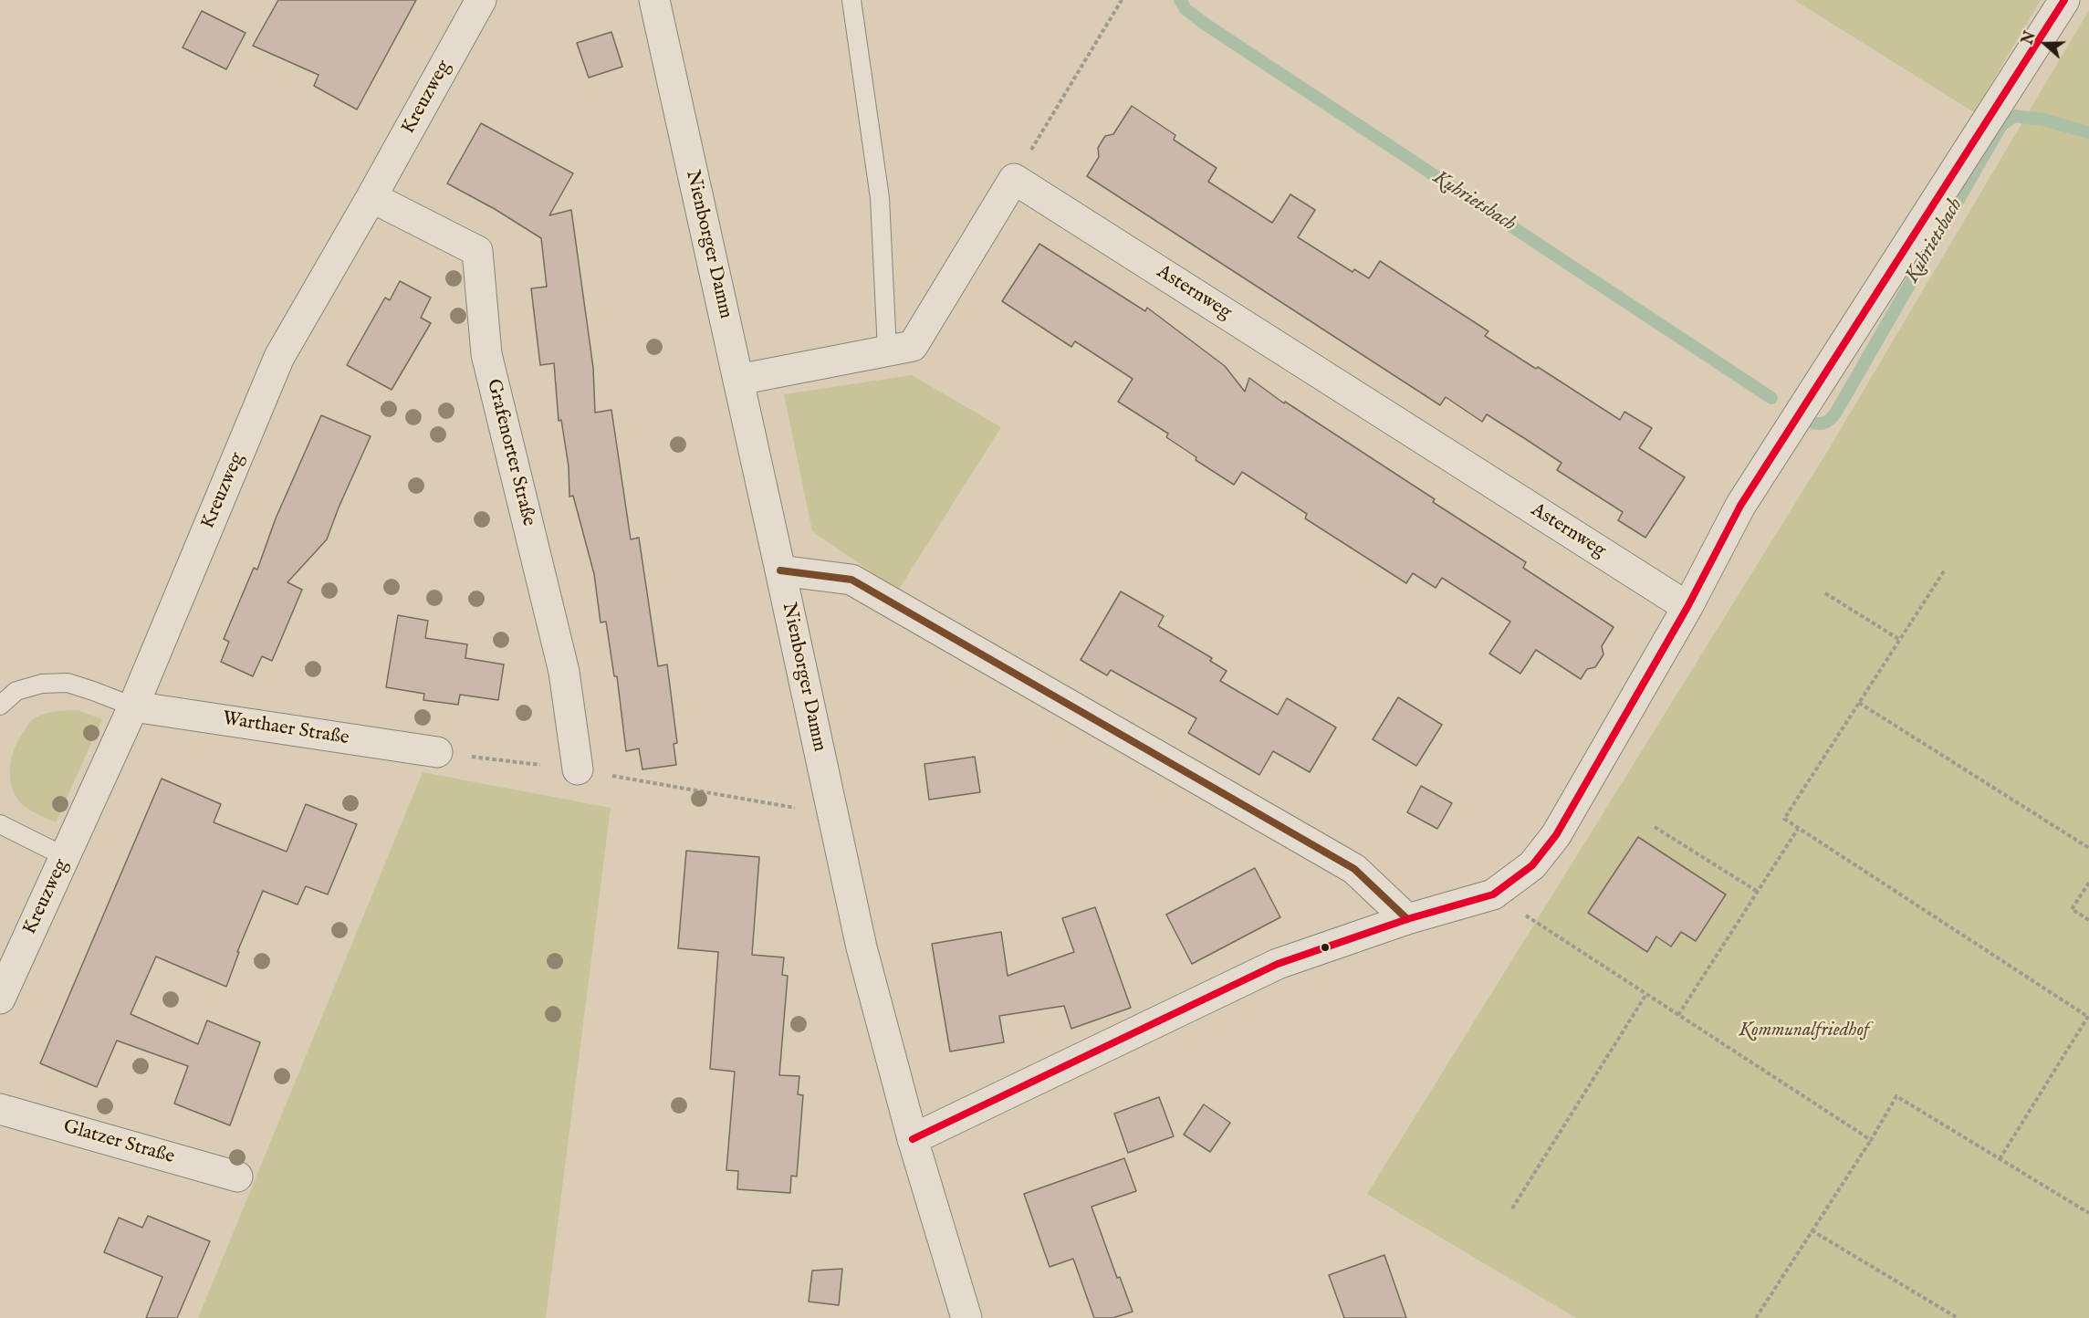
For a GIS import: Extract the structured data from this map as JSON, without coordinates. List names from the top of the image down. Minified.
{"streets":{"street":["Kreuzweg","Nienborger Damm","Asternweg","Grafenorter Straße","Warthaer Straße","Glatzer Straße"]},"crossings":[["Kreuzweg","Grafenorter Straße"],["Kreuzweg","Warthaer Straße"]],"water":["Kuhrietsbach"],"parks":["Kommunalfriedhof"],"north":"left"}
